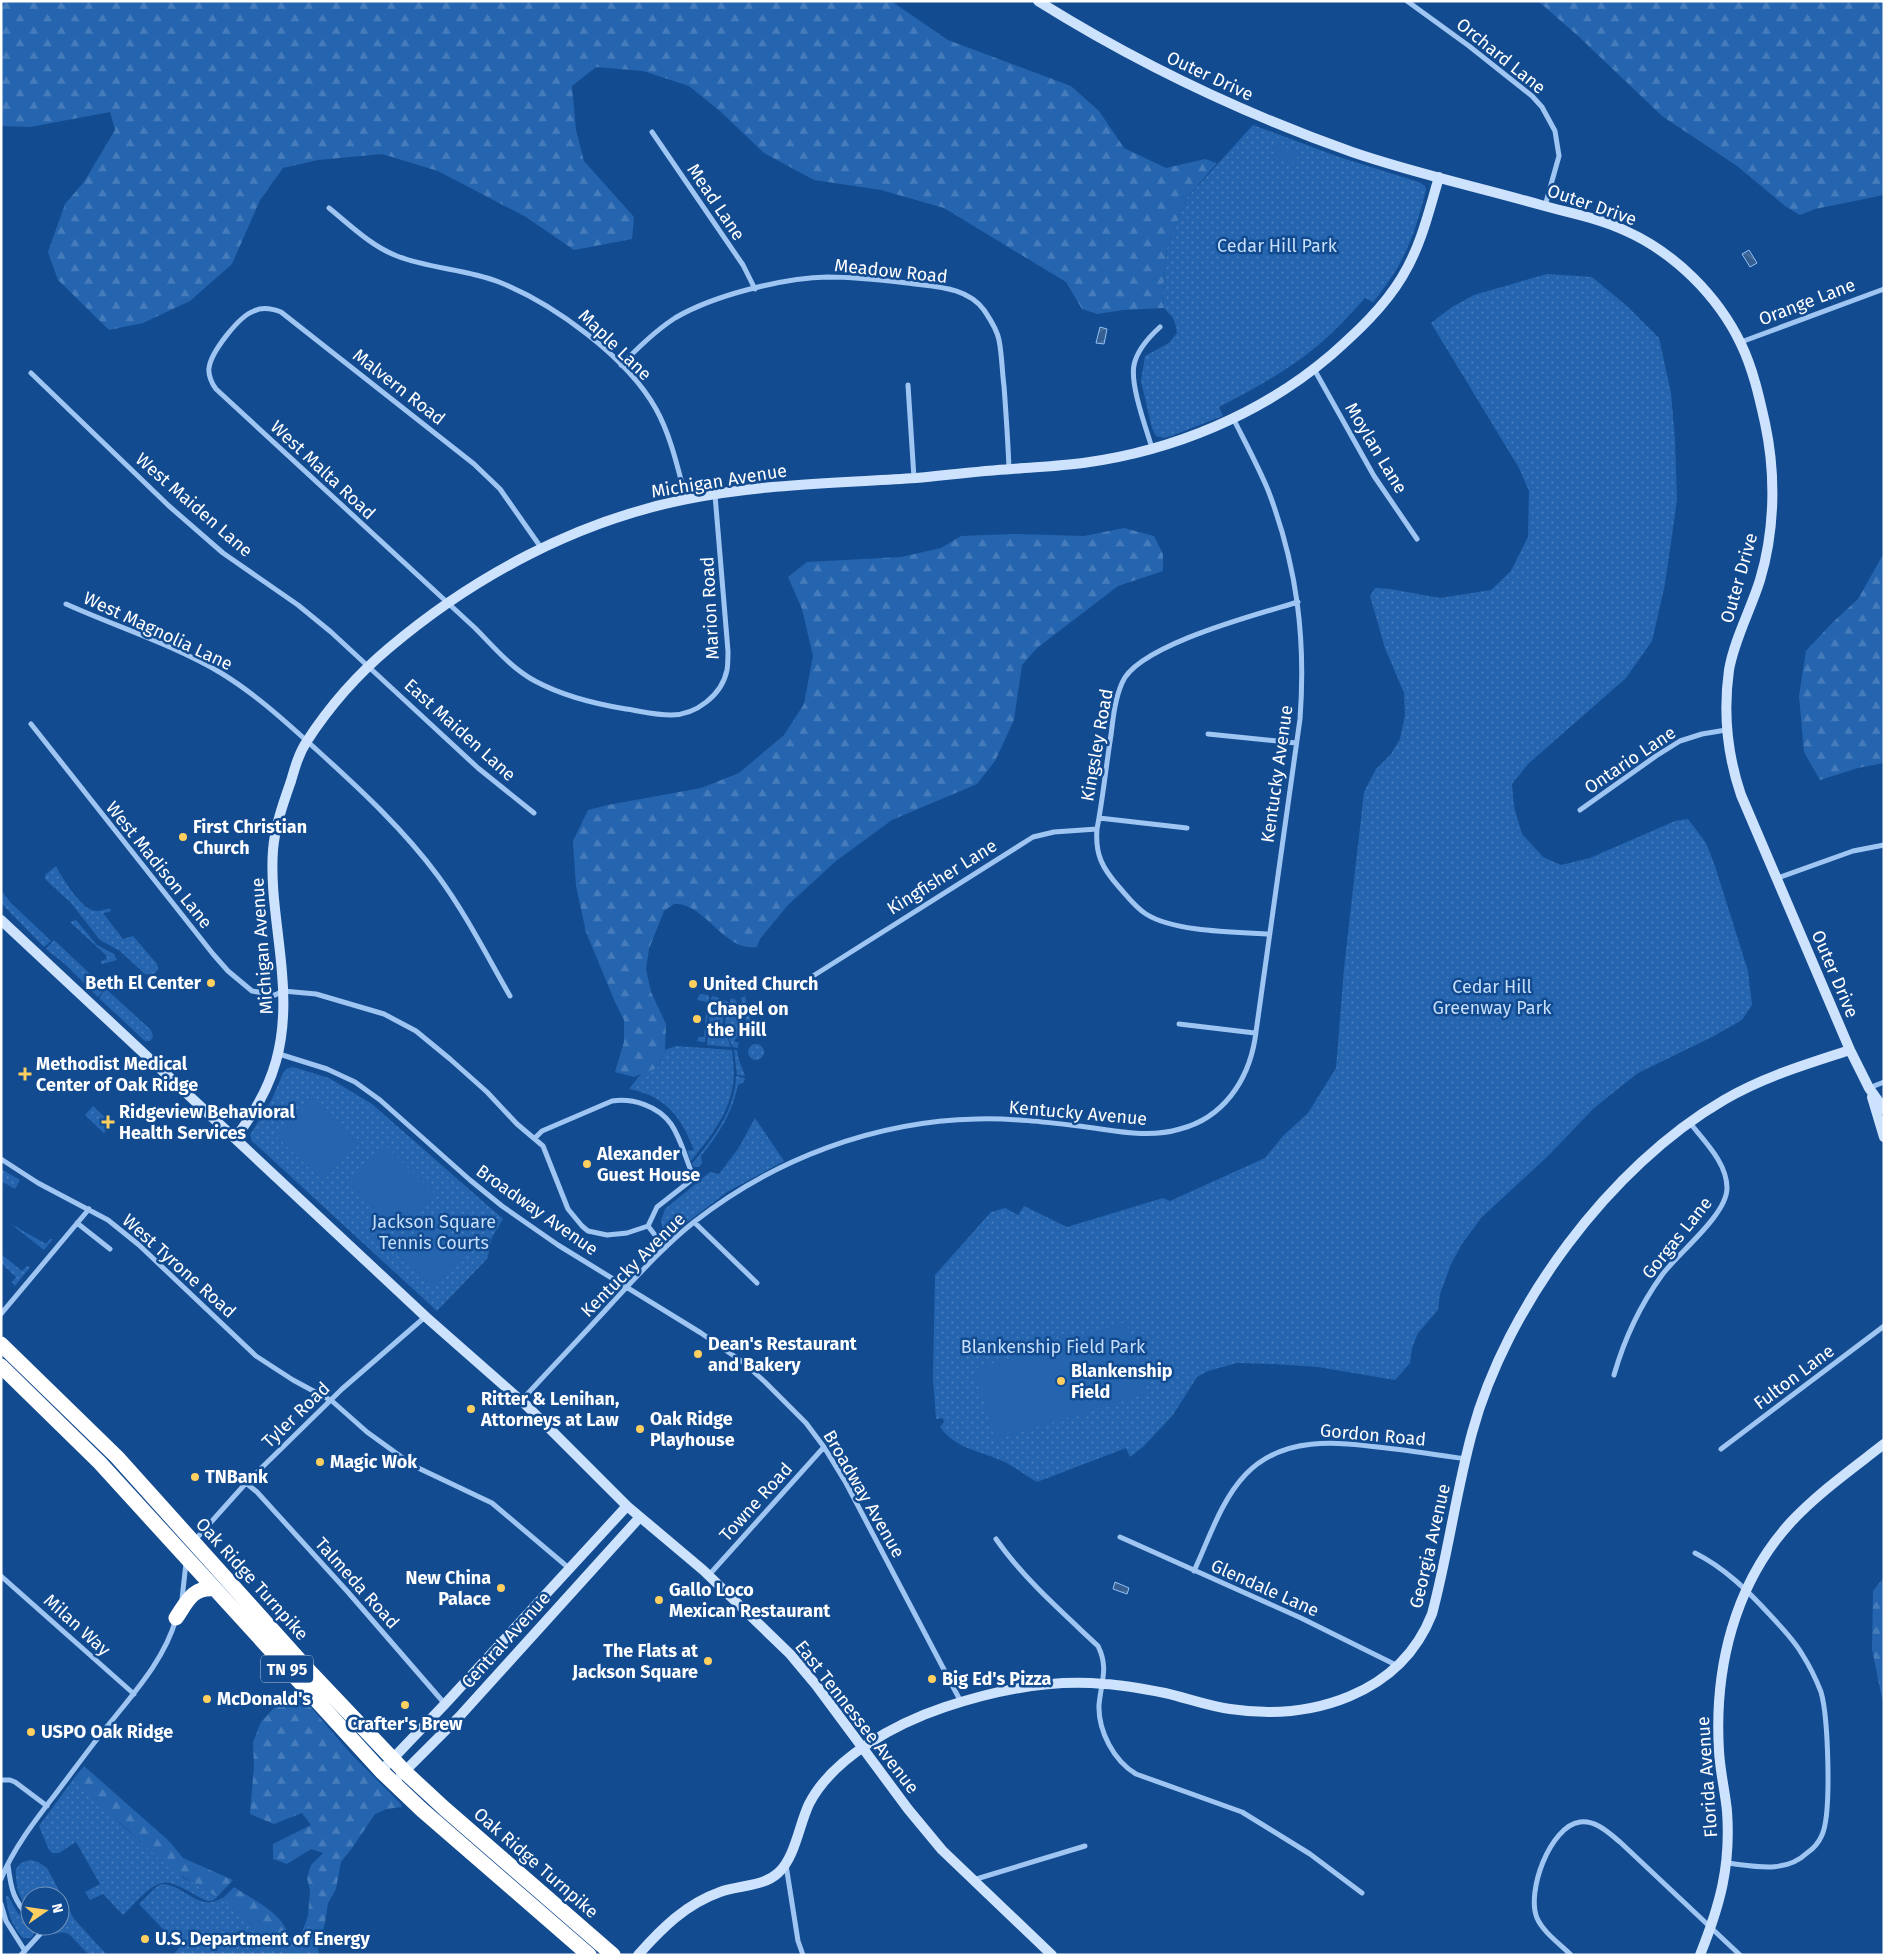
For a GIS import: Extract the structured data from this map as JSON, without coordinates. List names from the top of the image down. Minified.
{"streets":{"highway":["Oak Ridge Turnpike","TN 95"],"street":["Orchard Lane","Outer Drive","Mead Lane","Meadow Road","Orange Lane","Maple Lane","Malvern Road","Moylan Lane","West Malta Road","Michigan Avenue","West Maiden Lane","Marion Road","West Magnolia Lane","East Maiden Lane","Kingsley Road","Ontario Lane","Kentucky Avenue","West Madison Lane","Kingfisher Lane","Broadway Avenue","Gorgas Lane","West Tyrone Road","Fulton Lane","Tyler Road","Gordon Road","Towne Road","Georgia Avenue","Talmeda Road","Glendale Lane","Milan Way","Central Avenue","East Tennessee Avenue","Florida Avenue"]},"crossings":[["Orchard Lane","Outer Drive"],["Outer Drive","Orange Lane"],["Outer Drive","Michigan Avenue"],["Outer Drive","Ontario Lane"],["Outer Drive","Georgia Avenue"],["Mead Lane","Meadow Road"],["Meadow Road","Maple Lane"],["Meadow Road","Michigan Avenue"],["Maple Lane","Michigan Avenue"],["Malvern Road","West Malta Road"],["Malvern Road","Michigan Avenue"],["Moylan Lane","Michigan Avenue"],["West Malta Road","Michigan Avenue"],["West Malta Road","Marion Road"],["Michigan Avenue","West Maiden Lane"],["Michigan Avenue","Marion Road"],["Michigan Avenue","West Magnolia Lane"],["Michigan Avenue","East Maiden Lane"],["Michigan Avenue","Kentucky Avenue"],["Michigan Avenue","West Madison Lane"],["Michigan Avenue","Broadway Avenue"],["Michigan Avenue","East Tennessee Avenue"],["West Maiden Lane","East Maiden Lane"],["Kingsley Road","Kentucky Avenue"],["Kingsley Road","Kingfisher Lane"],["Kentucky Avenue","Broadway Avenue"],["Kentucky Avenue","East Tennessee Avenue"],["Broadway Avenue","Towne Road"],["Broadway Avenue","Georgia Avenue"],["Gorgas Lane","Georgia Avenue"],["West Tyrone Road","Tyler Road"],["West Tyrone Road","Central Avenue"],["Tyler Road","Oak Ridge Turnpike"],["Tyler Road","Talmeda Road"],["Tyler Road","East Tennessee Avenue"],["Gordon Road","Georgia Avenue"],["Gordon Road","Glendale Lane"],["Towne Road","East Tennessee Avenue"],["Georgia Avenue","Glendale Lane"],["Georgia Avenue","East Tennessee Avenue"],["Oak Ridge Turnpike","Central Avenue"],["Talmeda Road","Central Avenue"],["Central Avenue","East Tennessee Avenue"]],"parks":["Cedar Hill Park","Cedar Hill Greenway Park","Jackson Square Tennis Courts","Blankenship Field Park"],"places":{"other":["First Christian Church","Beth El Center","United Church","Chapel on the Hill","Alexander Guest House","Dean's Restaurant and Bakery","Blankenship Field","Ritter & Lenihan, Attorneys at Law","Oak Ridge Playhouse","Magic Wok","TNBank","New China Palace","Gallo Loco Mexican Restaurant","The Flats at Jackson Square","Big Ed's Pizza","McDonald's","Crafter's Brew","USPO Oak Ridge","U.S. Department of Energy"],"health":["Methodist Medical Center of Oak Ridge","Ridgeview Behavioral Health Services"]},"north":"right"}
